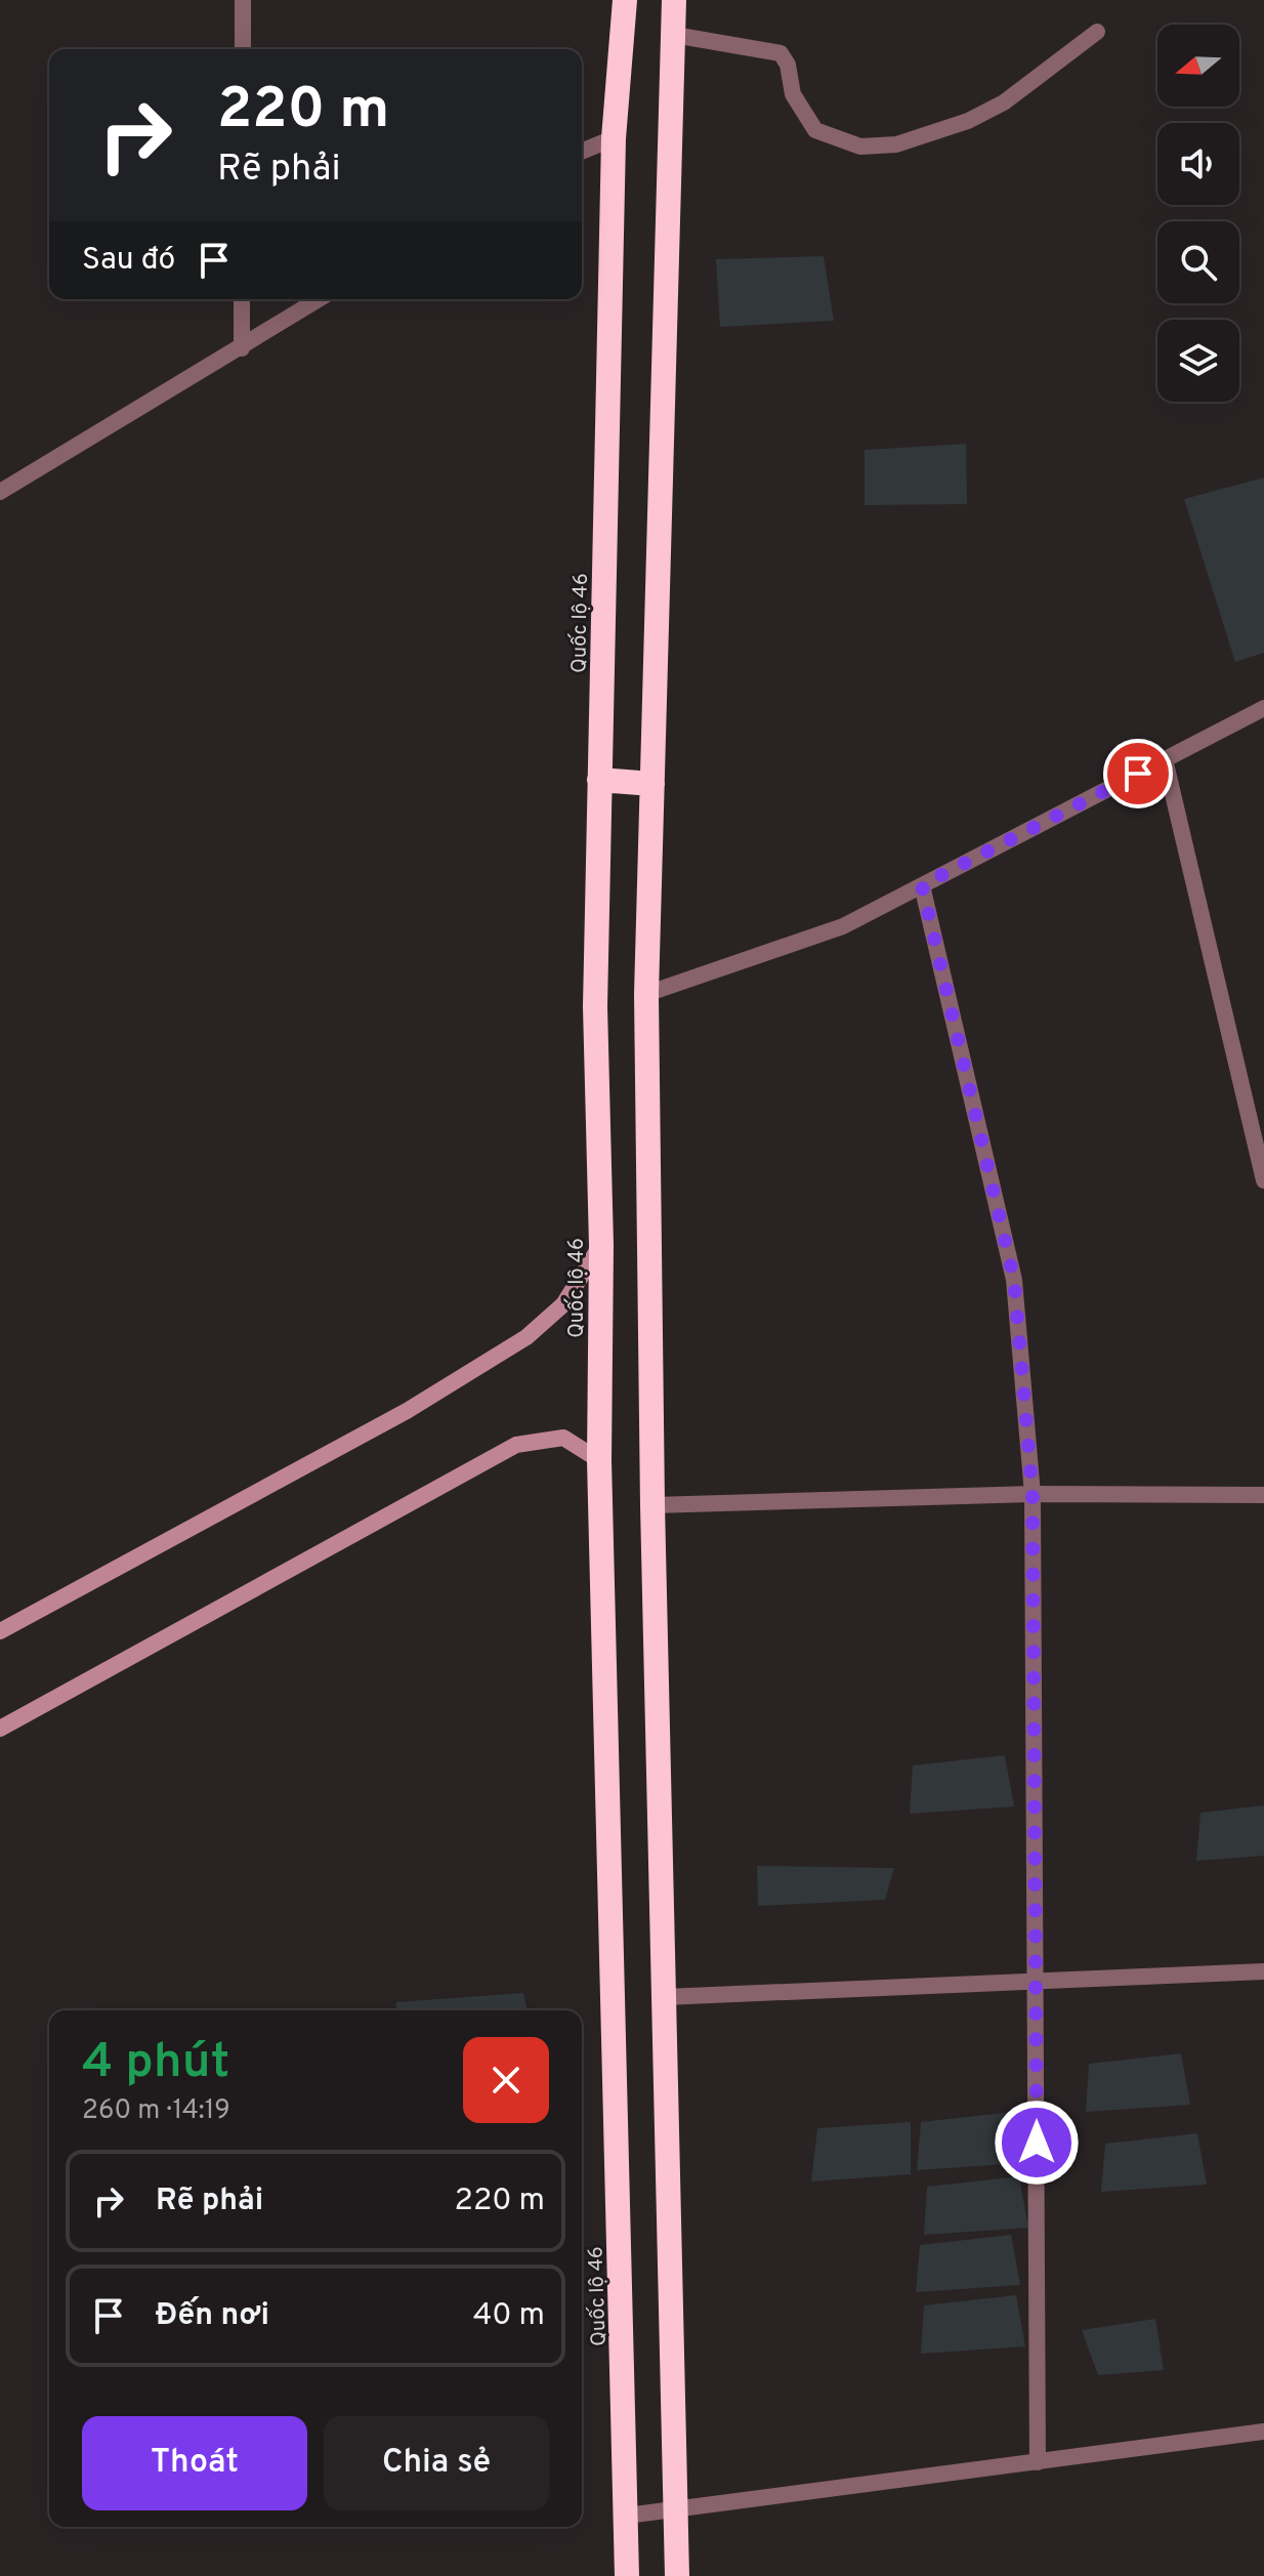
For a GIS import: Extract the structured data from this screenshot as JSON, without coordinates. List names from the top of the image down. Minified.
{"streets":{"highway":["Quốc lộ 46"]},"north":"left","page":{"turn":["220 m","Rẽ phải"],"then":"Sau đó","heading":["4 phút","260 m · 14:19"],"list":[{"name":"Rẽ phải","value":"220 m"},{"name":"Đến nơi","value":"40 m"}],"buttons":["Thoát","Chia sẻ"]}}
